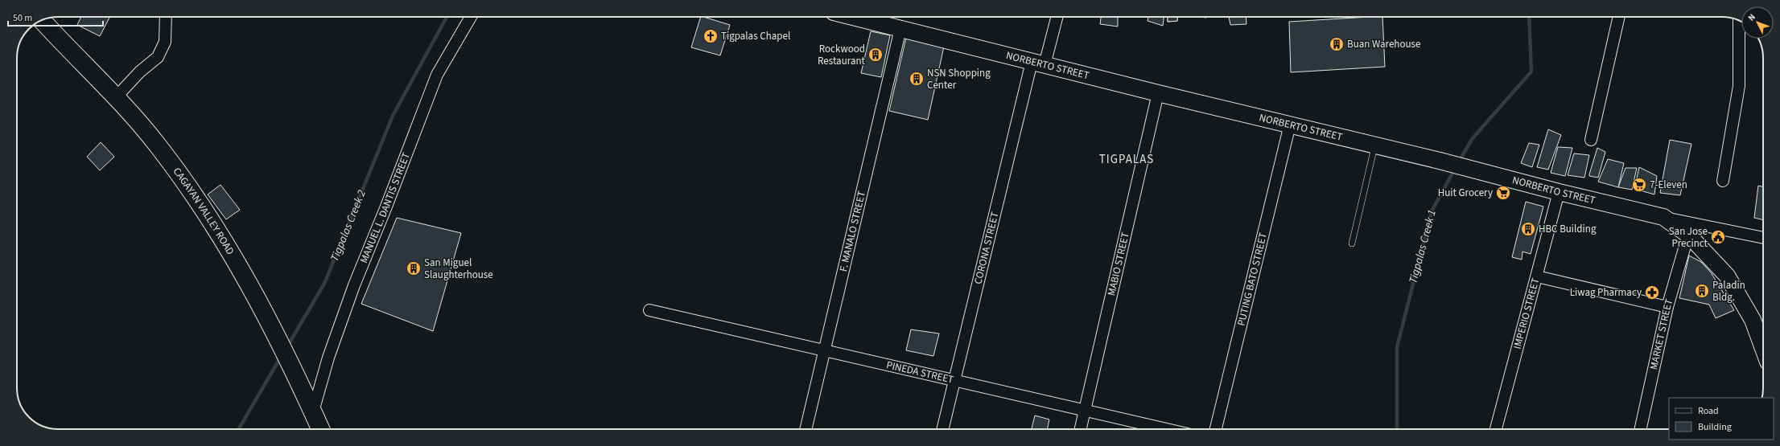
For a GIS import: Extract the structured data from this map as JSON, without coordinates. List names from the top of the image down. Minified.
{"streets":{"highway":["CAGAYAN VALLEY ROAD"],"main road":["NORBERTO STREET"],"street":["MANUEL L. DANTIS STREET","F. MANALO STREET","CORONA STREET","MABIO STREET","PUTING BATO STREET","IMPERIO STREET","MARKET STREET","PINEDA STREET"]},"crossings":[["NORBERTO STREET","F. MANALO STREET"],["NORBERTO STREET","CORONA STREET"],["NORBERTO STREET","MABIO STREET"],["NORBERTO STREET","PUTING BATO STREET"],["NORBERTO STREET","IMPERIO STREET"],["MANUEL L. DANTIS STREET","CAGAYAN VALLEY ROAD"],["F. MANALO STREET","PINEDA STREET"],["CORONA STREET","PINEDA STREET"],["MABIO STREET","PINEDA STREET"]],"districts":["TIGPALAS"],"water":["Tigpalas Creek 2","Tigpalas Creek 1"],"places":{"church":["Tigpalas Chapel"],"building":["Buan Warehouse","Rockwood Restaurant","NSN Shopping Center","HBC Building","San Miguel Slaughterhouse","Paladin Bldg."],"supermarket":["7-Eleven","Huit Grocery"],"public building":["San Jose Precinct"],"pharmacy":["Liwag Pharmacy"]},"legend":["Road","Building"],"scale_bar":"50 m","north":"top left"}
